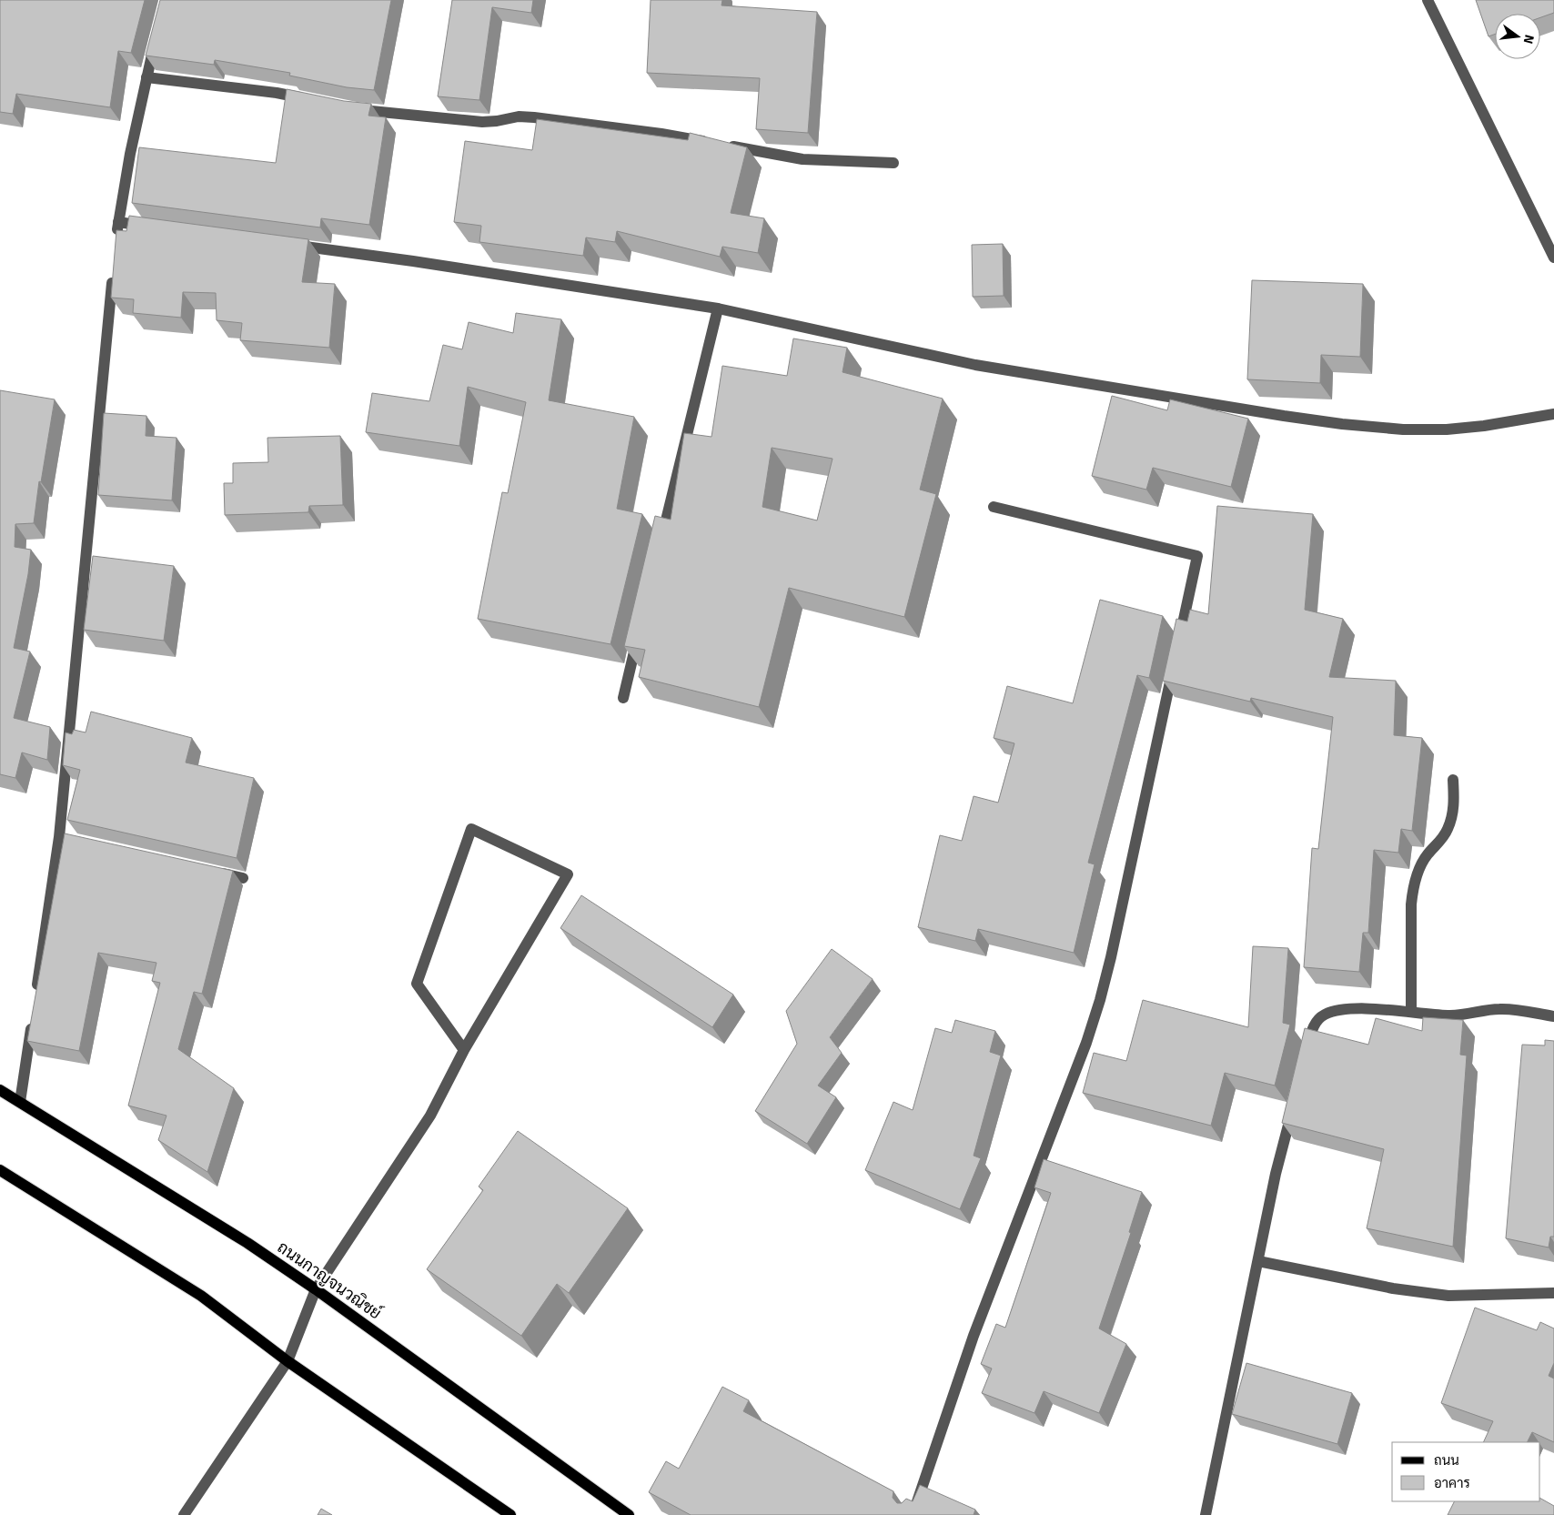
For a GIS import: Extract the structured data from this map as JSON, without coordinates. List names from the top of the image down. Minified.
{"streets":{"main road":["ถนนกาญจนวณิชย์"]},"legend":["ถนน","อาคาร"],"north":"right"}
